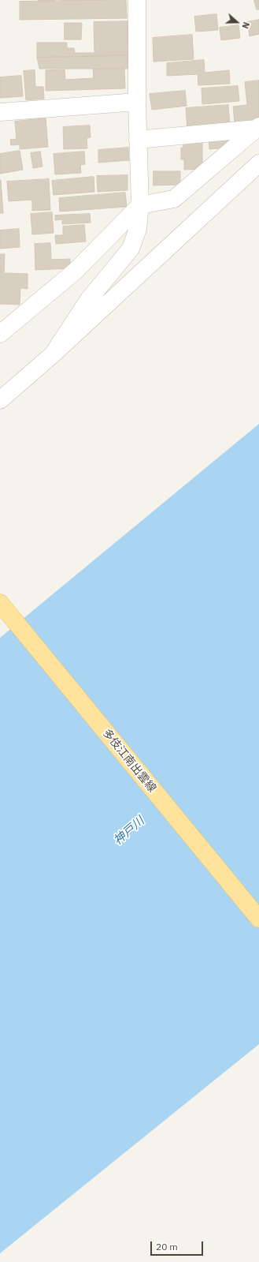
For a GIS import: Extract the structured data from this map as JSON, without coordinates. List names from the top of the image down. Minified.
{"streets":{"main road":["多伎江南出雲線"]},"water":["神戸川"],"scale_bar":"20 m","north":"right"}
